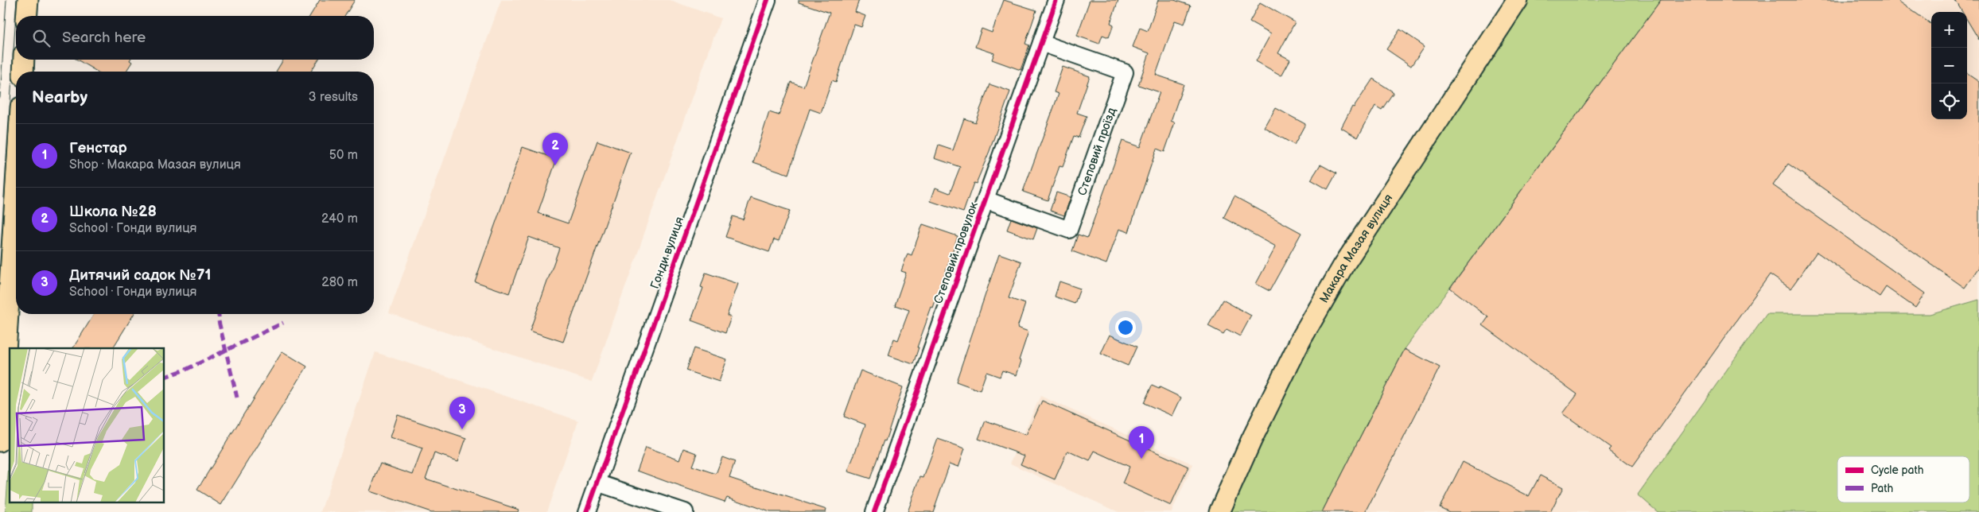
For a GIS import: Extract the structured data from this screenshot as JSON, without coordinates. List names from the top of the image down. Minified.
{"streets":{"main road":["Макара Мазая вулиця"],"street":["Степовий проїзд","Гонди вулиця","Степовий провулок"]},"crossings":[["Степовий проїзд","Степовий провулок"]],"legend":["Cycle path","Path"],"page":{"map_buttons":["+","−"],"search":"Search here","heading":["Nearby","3 results"],"list":[{"mark":"1","name":"Генстар","note":"Shop · Макара Мазая вулиця","value":"50 m"},{"mark":"2","name":"Школа №28","note":"School · Гонди вулиця","value":"240 m"},{"mark":"3","name":"Дитячий садок №71","note":"School · Гонди вулиця","value":"280 m"}],"pins":["2","3","1"]}}
